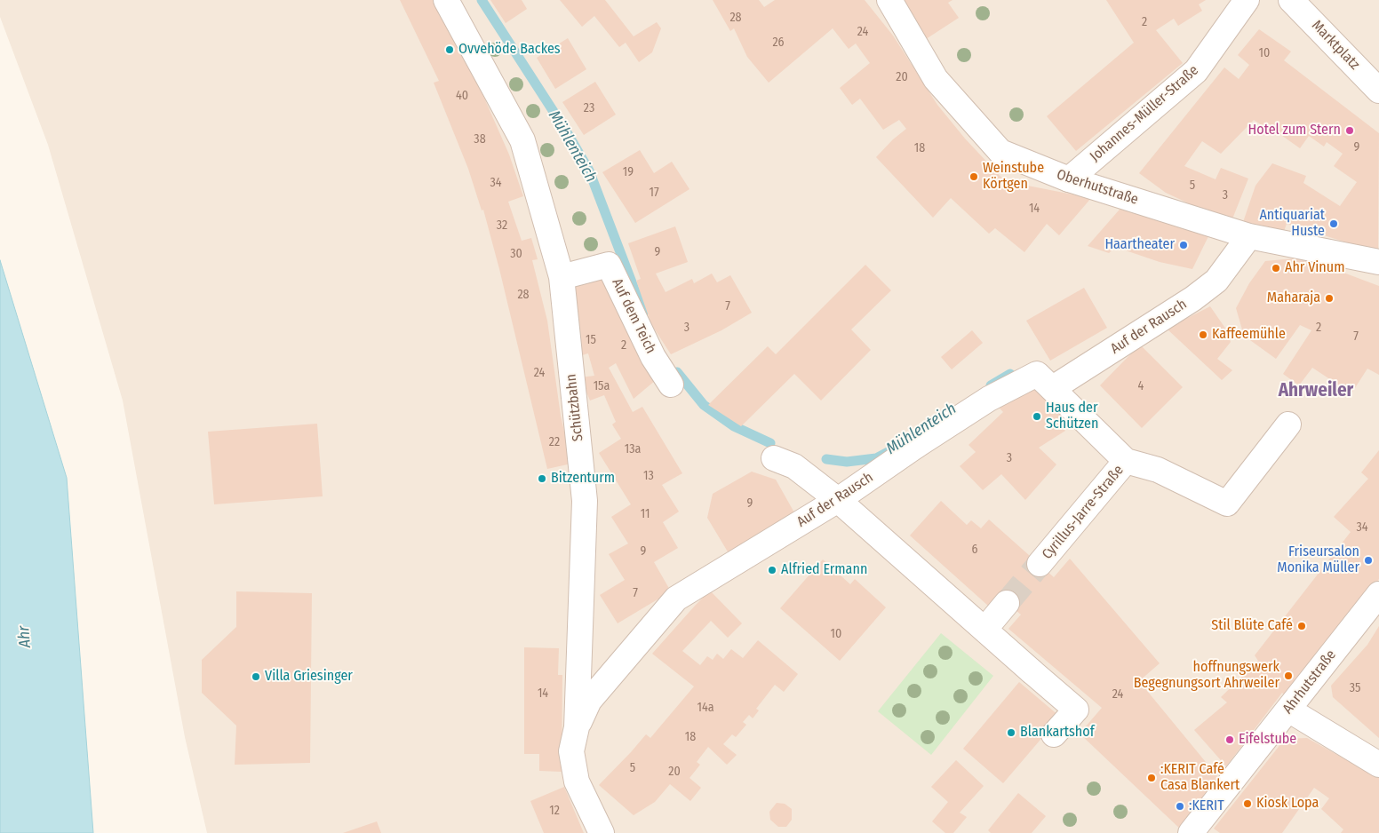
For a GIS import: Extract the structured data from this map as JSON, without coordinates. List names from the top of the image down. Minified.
{"streets":{"street":["Marktplatz","Johannes-Müller-Straße","Oberhutstraße","Auf dem Teich","Auf der Rausch","Schützbahn","Cyrillus-Jarre-Straße","Ahrhutstraße"]},"crossings":[["Johannes-Müller-Straße","Oberhutstraße"],["Oberhutstraße","Auf der Rausch"],["Auf dem Teich","Schützbahn"],["Auf der Rausch","Schützbahn"],["Auf der Rausch","Cyrillus-Jarre-Straße"]],"districts":["Ahrweiler"],"water":["Mühlenteich","Ahr"],"places":["Ovvehöde Backes","Hotel zum Stern","Weinstube Körtgen","Antiquariat Huste","Haartheater","Ahr Vinum","Maharaja","Kaffeemühle","Haus der Schützen","Bitzenturm","Friseursalon Monika Müller","Alfried Ermann","Stil Blüte Café","hoffnungswerk Begegnungsort Ahrweiler","Villa Griesinger","Blankartshof","Eifelstube",":KERIT Café Casa Blankert","Kiosk Lopa",":KERIT"],"house_numbers":["28","2","24","26","10","20","40","23","38","9","18","19","34","5","17","3","14","32","9","30","28","7","3","2","7","15","2","24","15a","4","22","13a","3","13","9","11","34","6","9","7","10","35","14","24","14a","18","5","20","12"]}
